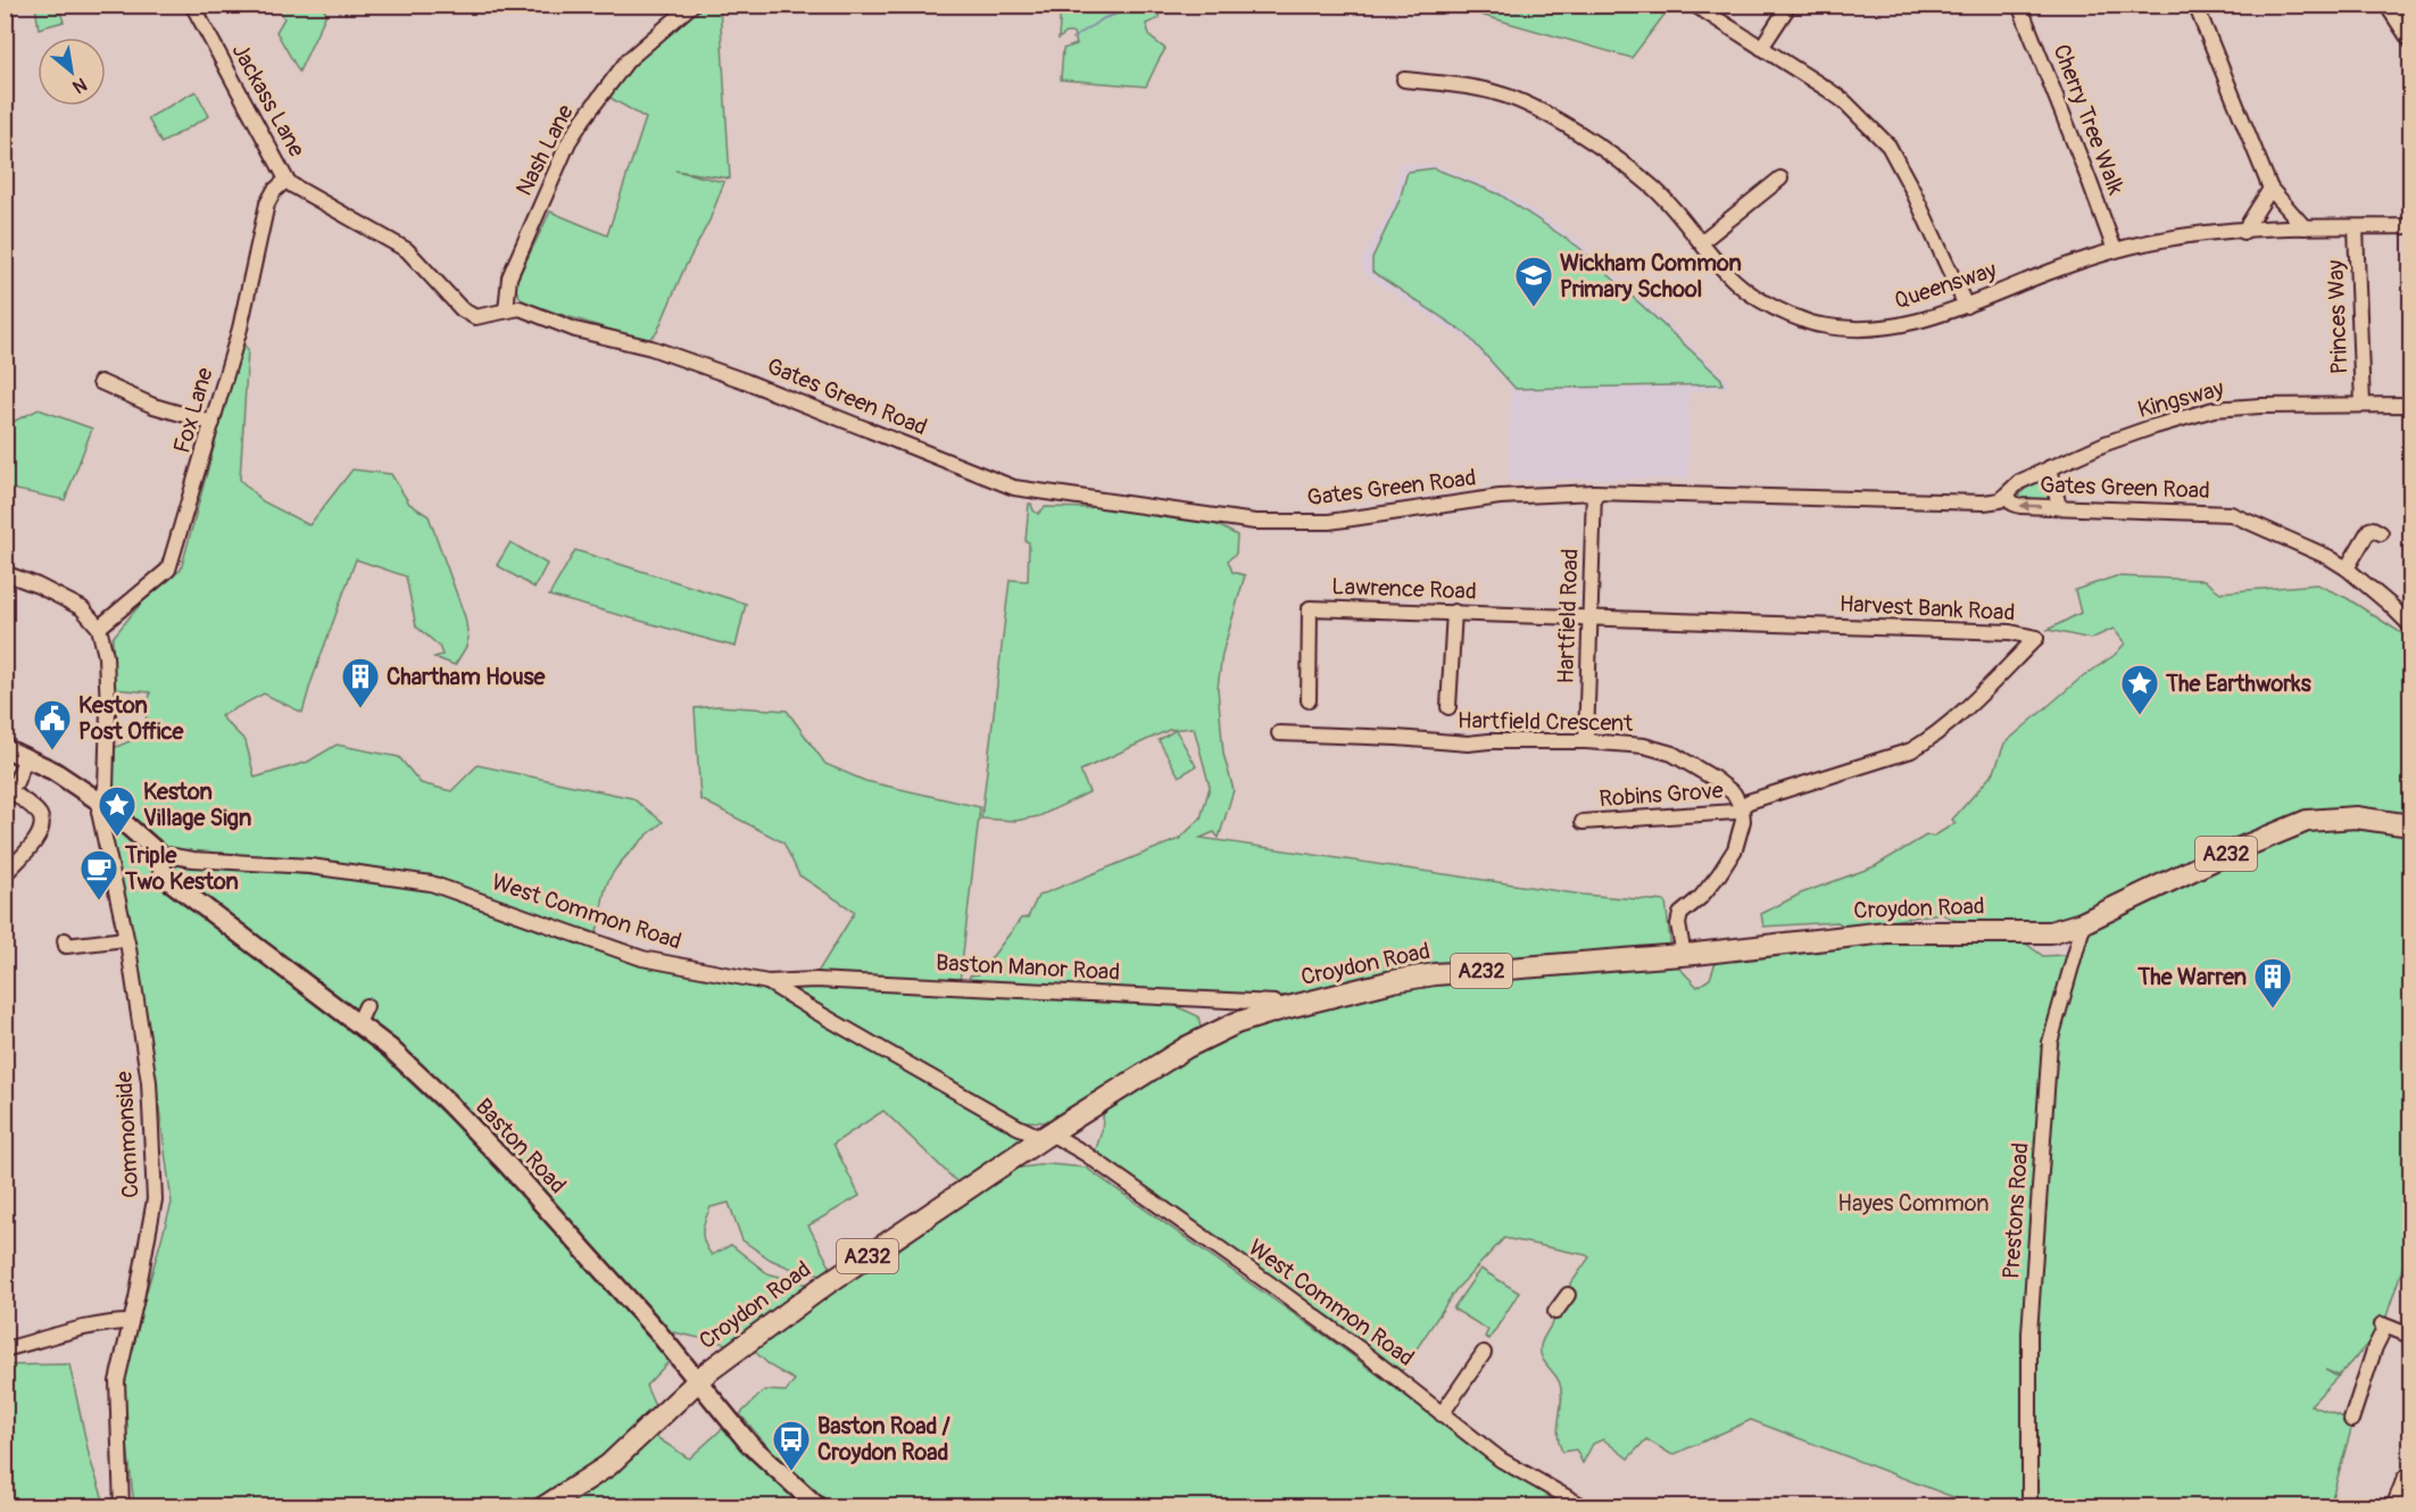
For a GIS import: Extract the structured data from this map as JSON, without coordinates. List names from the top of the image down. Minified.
{"streets":{"highway":["A232","Croydon Road"],"main road":["Baston Road"],"street":["Jackass Lane","Cherry Tree Walk","Nash Lane","Queensway","Princes Way","Gates Green Road","Kingsway","Fox Lane","Lawrence Road","Harvest Bank Road","Hartfield Road","Hartfield Crescent","Robins Grove","West Common Road","Baston Manor Road","Commonside","Prestons Road"]},"crossings":[["Jackass Lane","Gates Green Road"],["Jackass Lane","Fox Lane"],["Cherry Tree Walk","Queensway"],["Nash Lane","Gates Green Road"],["Queensway","Princes Way"],["Princes Way","Kingsway"],["Gates Green Road","Kingsway"],["Gates Green Road","Fox Lane"],["Gates Green Road","Hartfield Road"],["Fox Lane","Commonside"],["Lawrence Road","Harvest Bank Road"],["Lawrence Road","Hartfield Road"],["Harvest Bank Road","Hartfield Road"],["Harvest Bank Road","Hartfield Crescent"],["Harvest Bank Road","Robins Grove"],["Hartfield Road","Hartfield Crescent"],["Hartfield Crescent","Robins Grove"],["Croydon Road","West Common Road"],["Croydon Road","Baston Manor Road"],["Croydon Road","Baston Road"],["Croydon Road","Prestons Road"],["West Common Road","Baston Manor Road"],["West Common Road","Baston Road"]],"parks":["Hayes Common"],"places":{"school or university":["Wickham Common Primary School"],"building":["Chartham House","The Warren"],"place":["The Earthworks","Keston Village Sign"],"public building":["Keston Post Office"],"cafe":["Triple Two Keston"],"bus stop":["Baston Road / Croydon Road"]},"north":"bottom right"}
